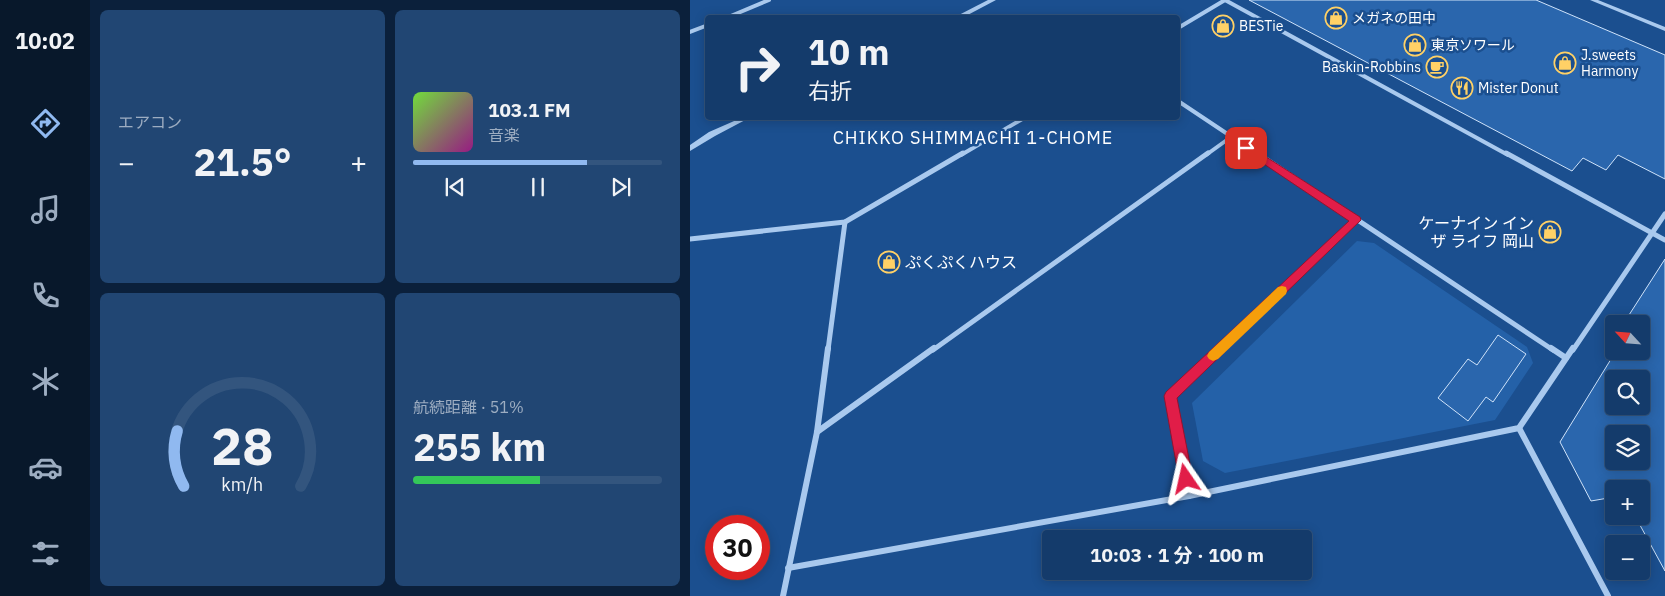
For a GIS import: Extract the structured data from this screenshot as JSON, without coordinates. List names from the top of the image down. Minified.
{"districts":["CHIKKO SHIMMACHI 1-CHOME"],"places":{"shop":["メガネの田中","BESTie","東京ソワール","J.sweets Harmony","ケーナイン イン ザ ライフ 岡山","ぷくぷくハウス"],"cafe":["Baskin-Robbins"],"restaurant":["Mister Donut"]},"north":"top left","page":{"tabs":"10:02","tile":["エアコン",["航続距離 · 51%","255 km"]],"turn":["10 m","右折"],"song":["103.1 FM","音楽"],"heat":["−","21.5°","+"],"map_buttons":["+","−"],"limit":"30","trip":"10:03 · 1 分 · 100 m","gauge":["28","km/h"]}}
